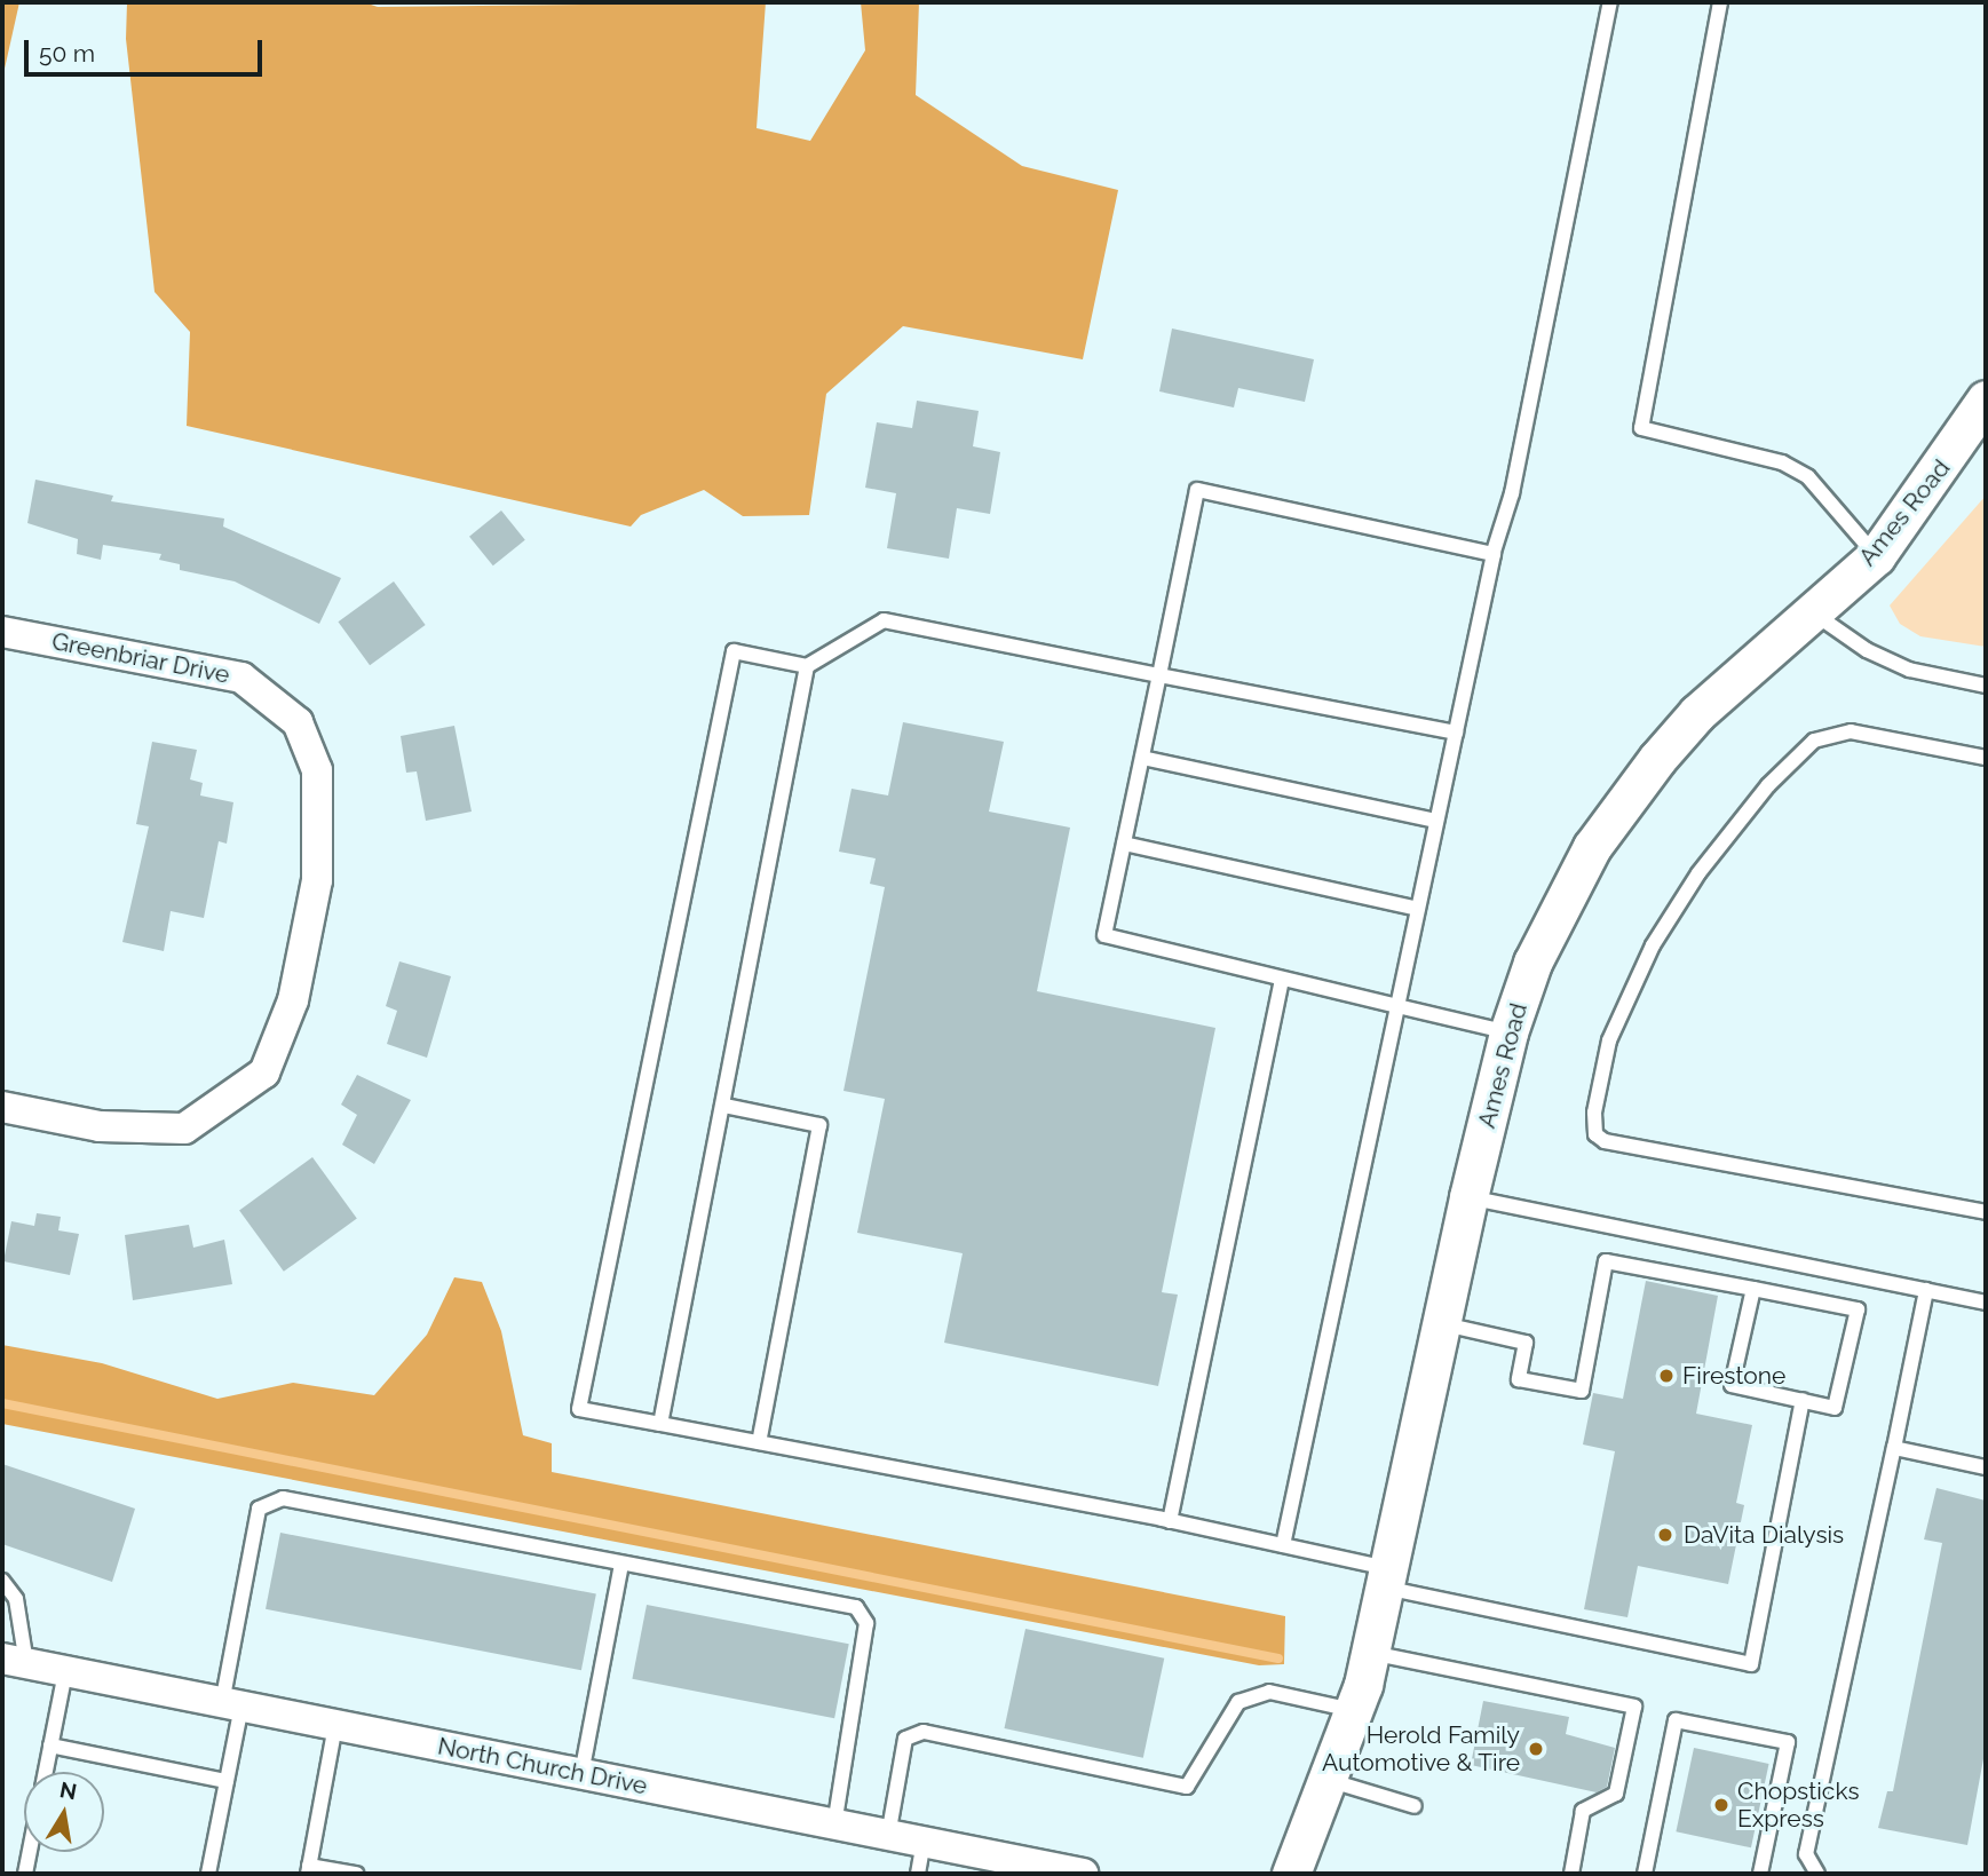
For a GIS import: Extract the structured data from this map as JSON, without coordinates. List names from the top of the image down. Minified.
{"streets":{"street":["Ames Road","Greenbriar Drive","North Church Drive"]},"places":["Firestone","DaVita Dialysis","Herold Family Automotive & Tire","Chopsticks Express"],"scale_bar":"50 m","north":"top"}
